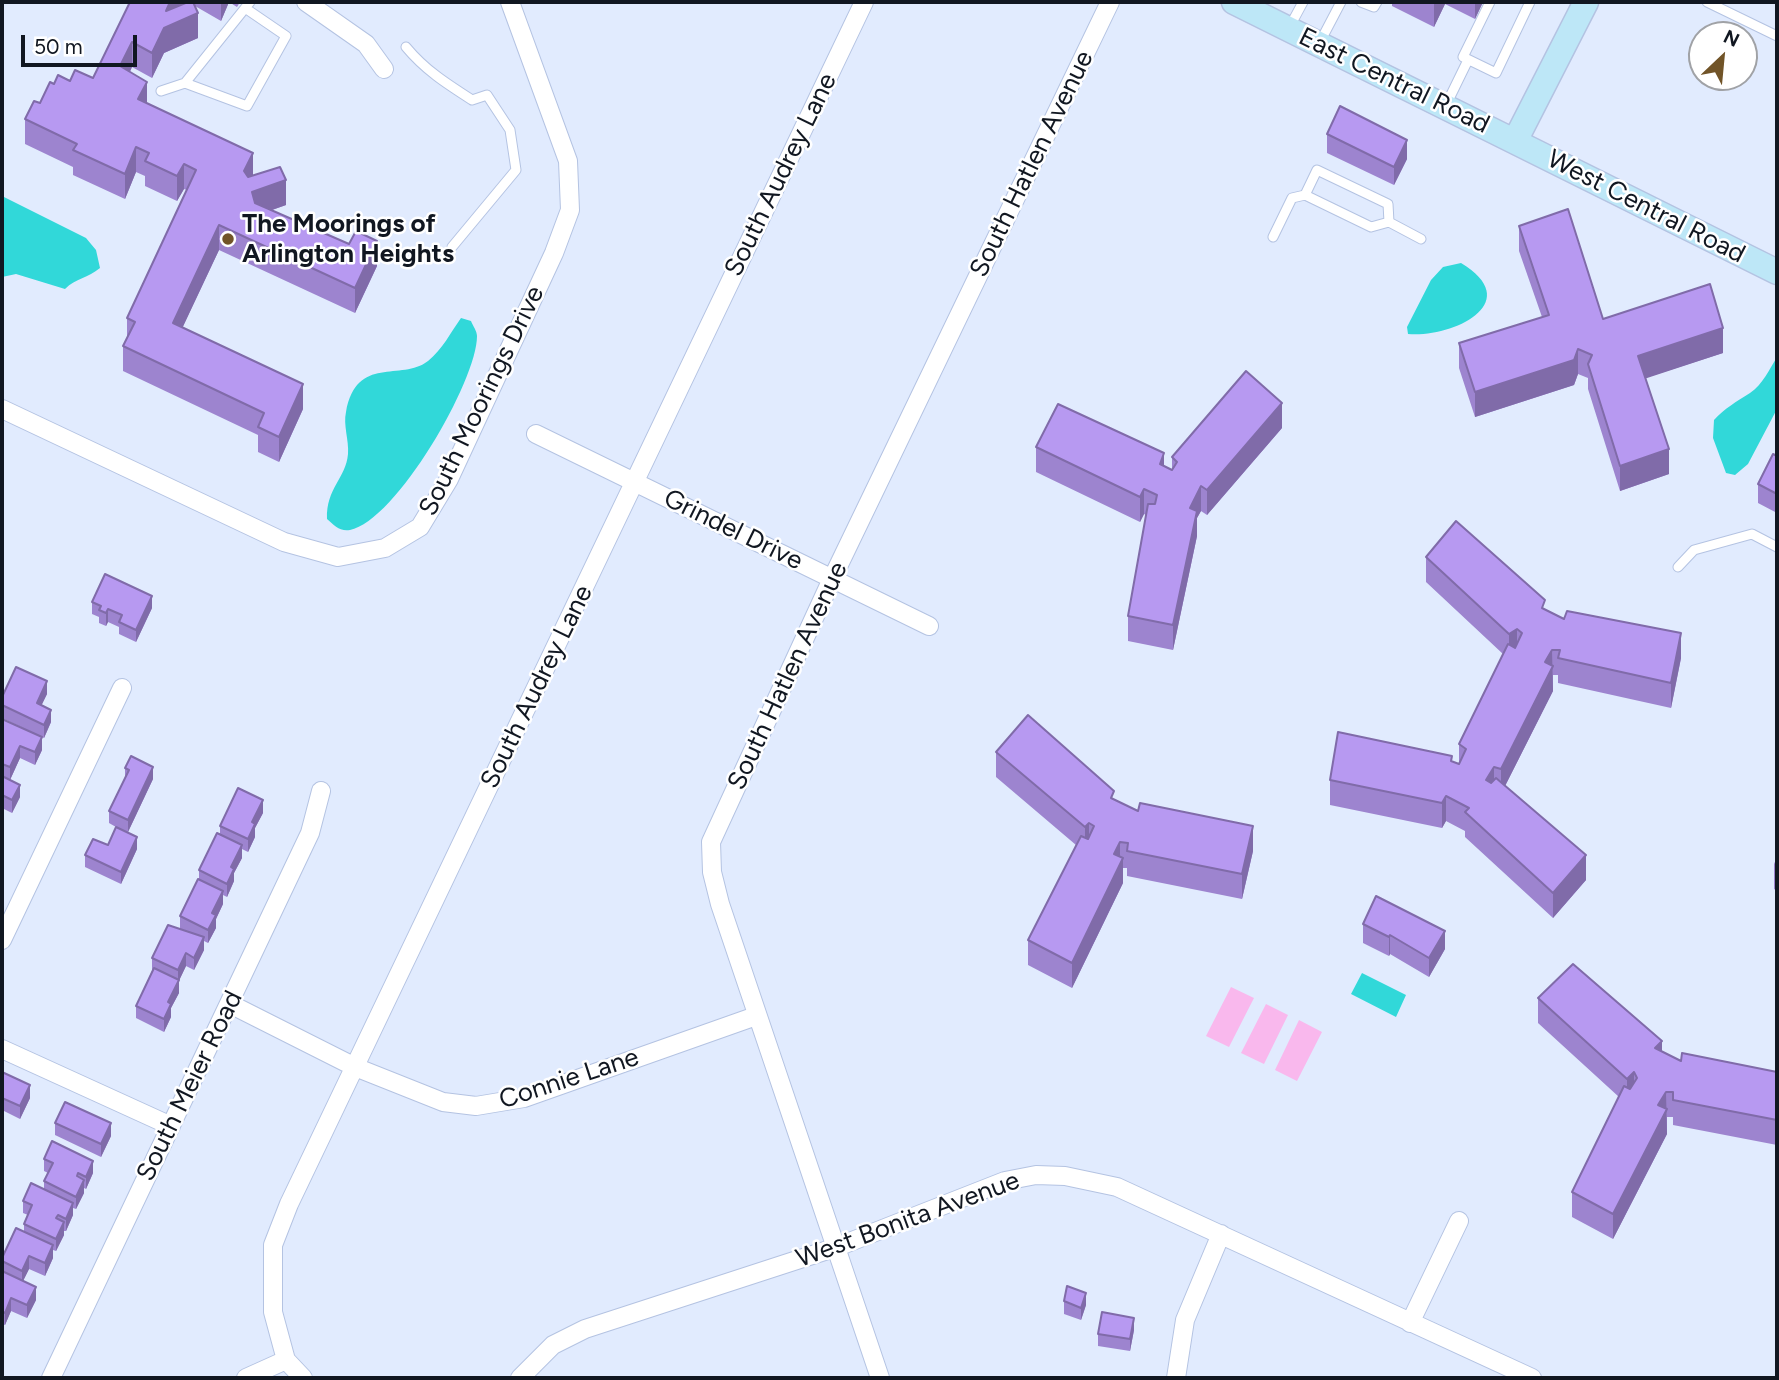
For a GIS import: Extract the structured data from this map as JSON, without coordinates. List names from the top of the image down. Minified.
{"streets":{"main road":["East Central Road","West Central Road"],"street":["South Hatlen Avenue","South Audrey Lane","South Moorings Drive","Grindel Drive","Connie Lane","South Meier Road","West Bonita Avenue"]},"crossings":[["East Central Road","West Central Road"],["South Hatlen Avenue","Grindel Drive"],["South Hatlen Avenue","Connie Lane"],["South Hatlen Avenue","West Bonita Avenue"],["South Audrey Lane","Grindel Drive"],["South Audrey Lane","Connie Lane"],["Connie Lane","South Meier Road"]],"places":["The Moorings of Arlington Heights"],"scale_bar":"50 m","north":"top right"}
